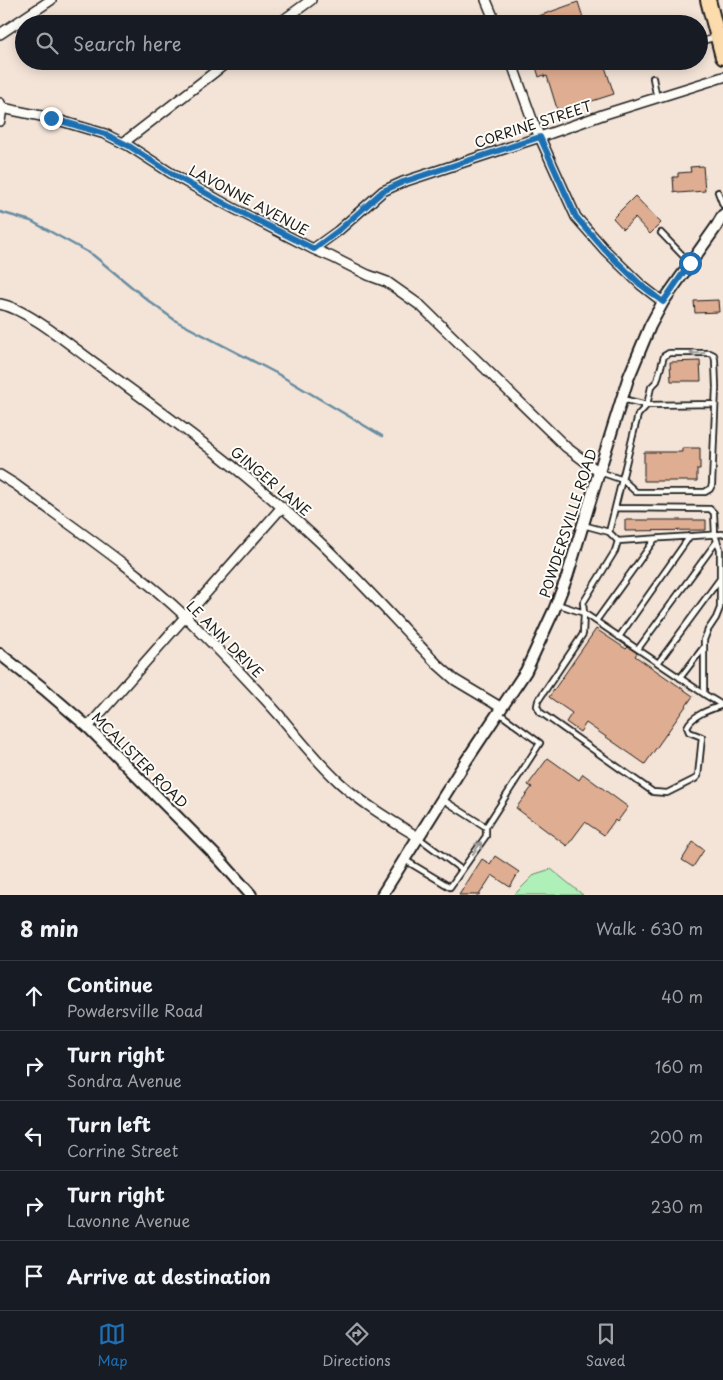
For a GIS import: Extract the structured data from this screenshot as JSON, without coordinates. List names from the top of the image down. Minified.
{"streets":{"street":["CORRINE STREET","LAVONNE AVENUE","GINGER LANE","POWDERSVILLE ROAD","LE ANN DRIVE","MCALISTER ROAD"]},"crossings":[["CORRINE STREET","LAVONNE AVENUE"],["LAVONNE AVENUE","POWDERSVILLE ROAD"],["GINGER LANE","POWDERSVILLE ROAD"],["POWDERSVILLE ROAD","LE ANN DRIVE"]],"page":{"search":"Search here","heading":["8 min","Walk · 630 m"],"list":[["Continue","Powdersville Road","40 m"],["Turn right","Sondra Avenue","160 m"],["Turn left","Corrine Street","200 m"],["Turn right","Lavonne Avenue","230 m"],"Arrive at destination"],"nav":["Map","Directions","Saved"]}}
